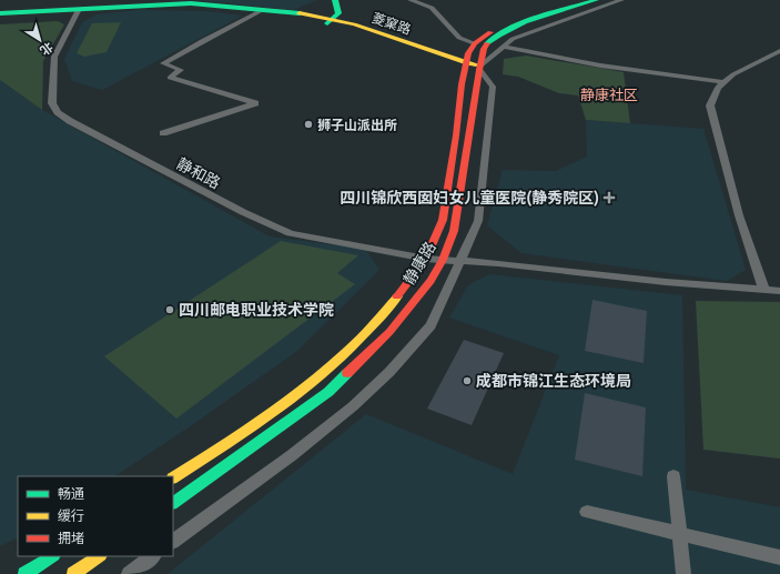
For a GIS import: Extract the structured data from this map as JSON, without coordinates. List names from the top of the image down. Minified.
{"streets":{"main road":["菱窠路","静康路"],"street":["静和路"]},"crossings":[["菱窠路","静和路"],["菱窠路","静康路"],["静和路","静康路"]],"districts":["静康社区"],"places":{"other":["狮子山派出所","四川邮电职业技术学院","成都市锦江生态环境局"],"health":["四川锦欣西囡妇女儿童医院(静秀院区)"]},"legend":["畅通","缓行","拥堵"],"north":"bottom right"}
